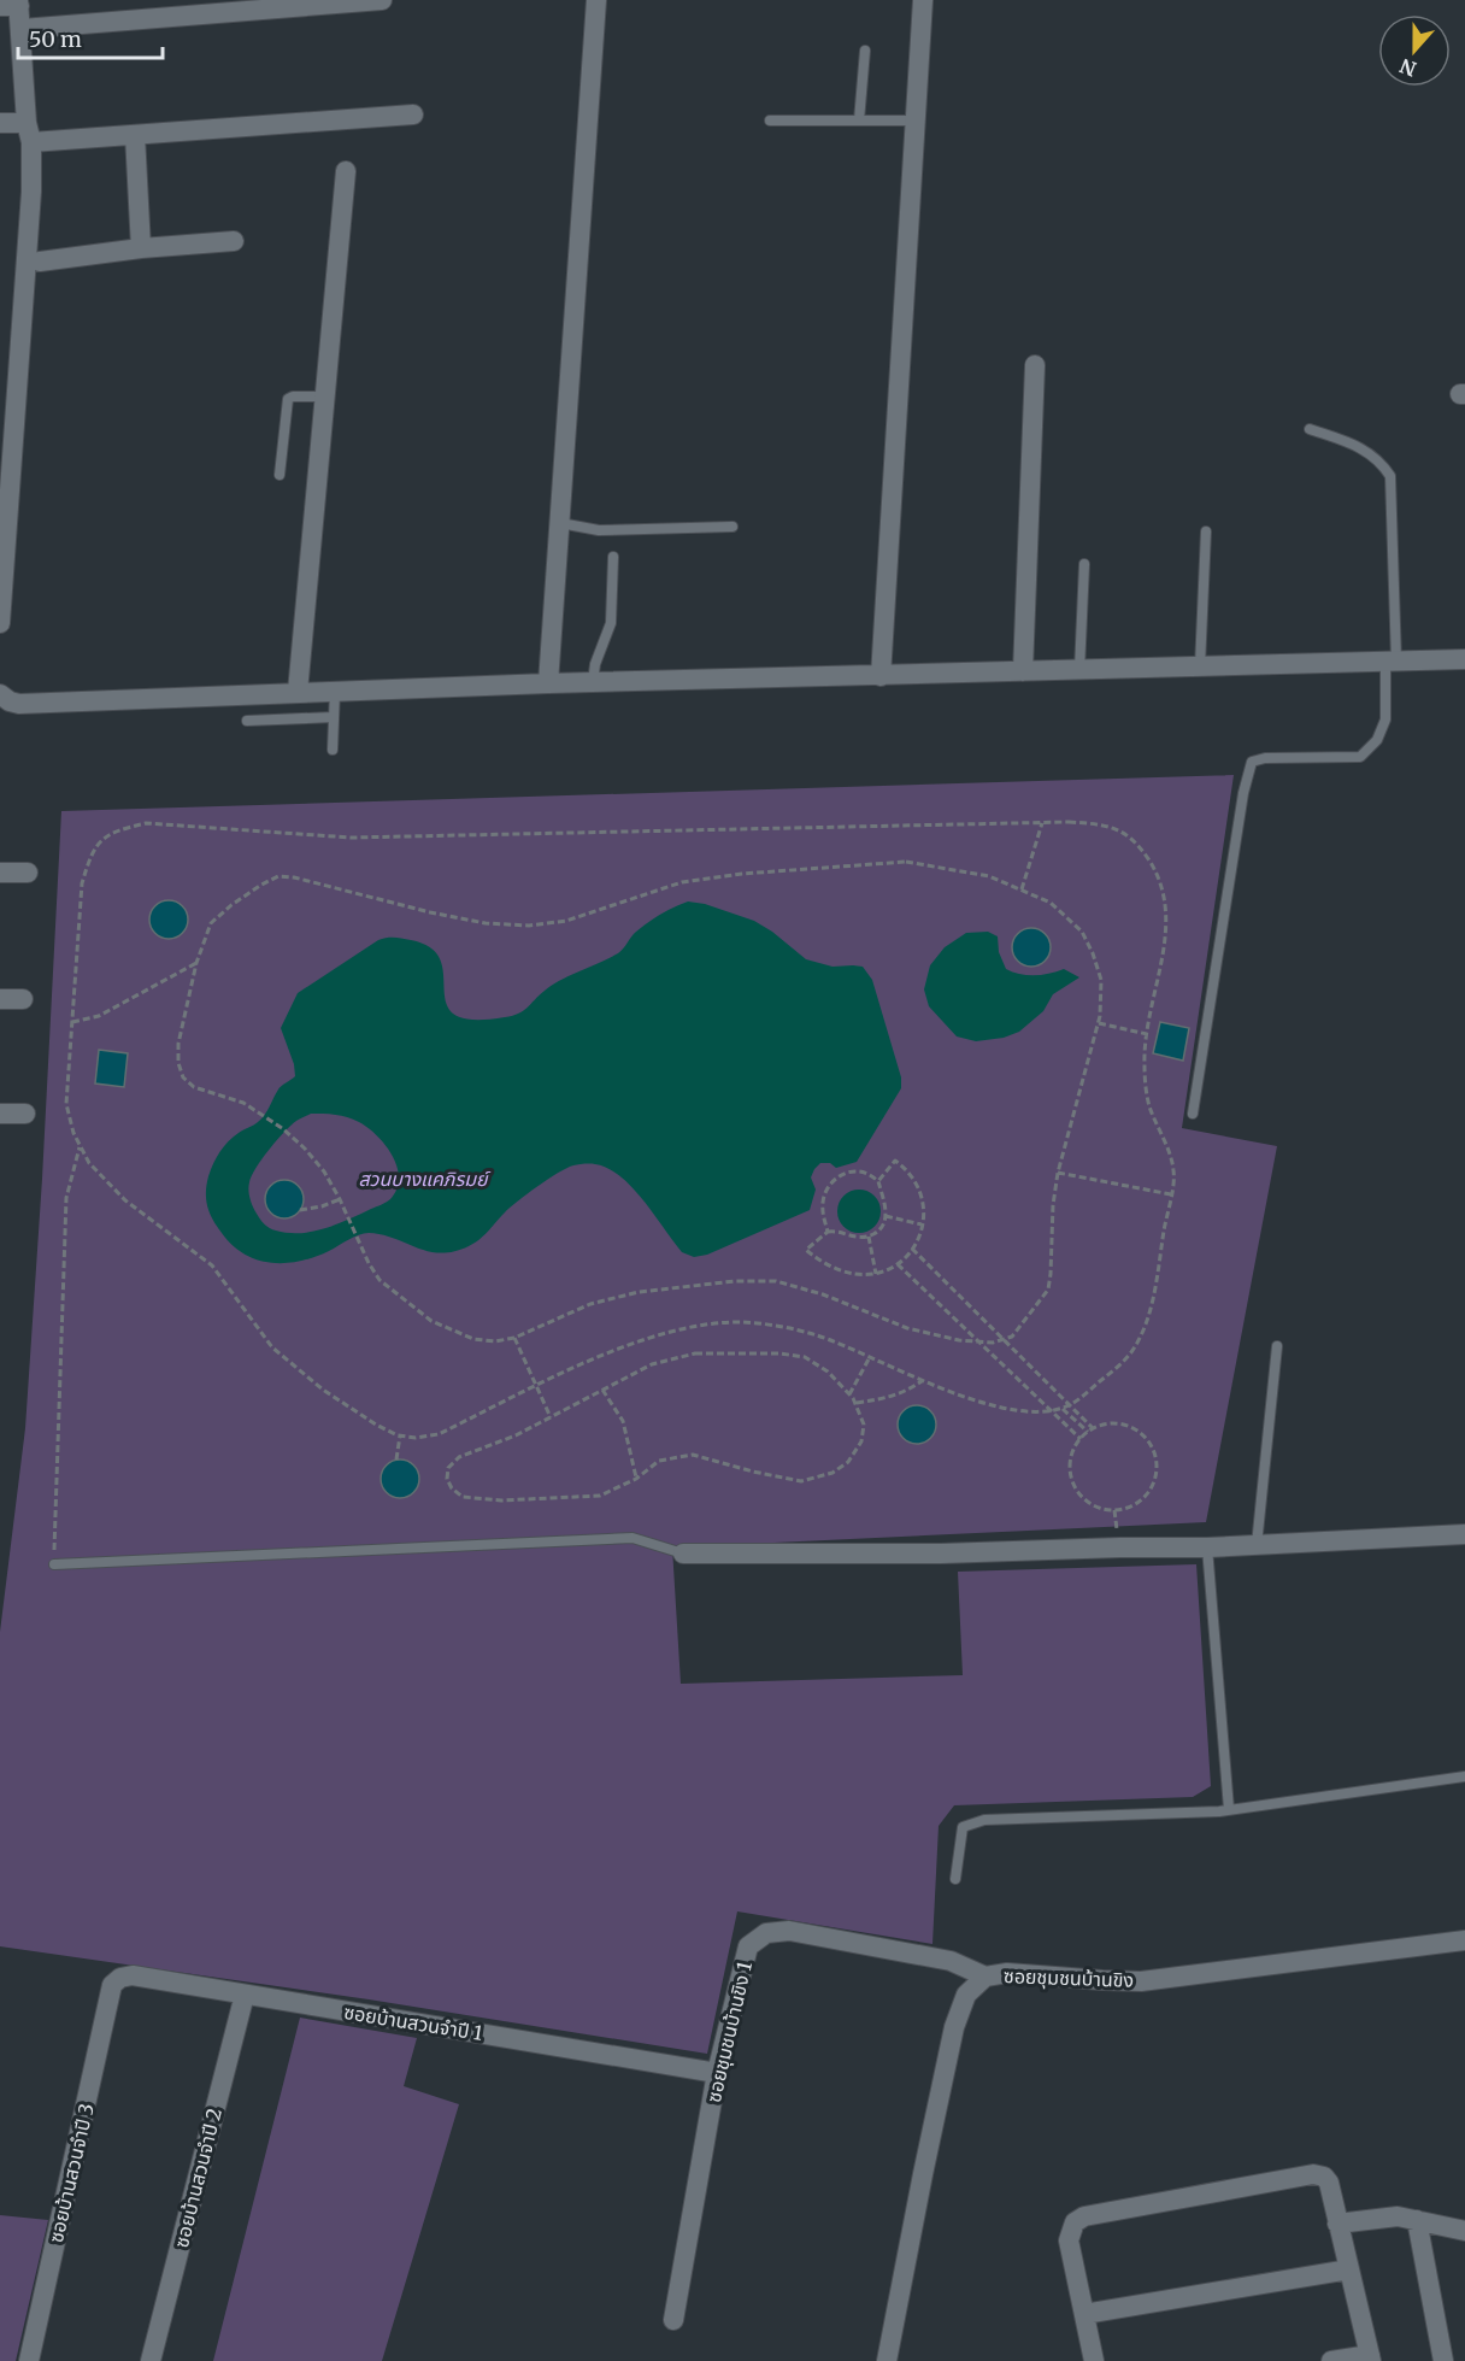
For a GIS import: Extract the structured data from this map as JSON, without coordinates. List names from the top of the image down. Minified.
{"streets":{"street":["ซอยชุมชนบ้านขิง","ซอยบ้านสวนจำปี 1","ซอยชุมชนบ้านขิง 1","ซอยบ้านสวนจำปี 3","ซอยบ้านสวนจำปี 2"]},"crossings":[["ซอยชุมชนบ้านขิง","ซอยชุมชนบ้านขิง 1"],["ซอยบ้านสวนจำปี 1","ซอยชุมชนบ้านขิง 1"],["ซอยบ้านสวนจำปี 1","ซอยบ้านสวนจำปี 3"],["ซอยบ้านสวนจำปี 1","ซอยบ้านสวนจำปี 2"]],"parks":["สวนบางแคภิรมย์"],"scale_bar":"50 m","north":"bottom"}
